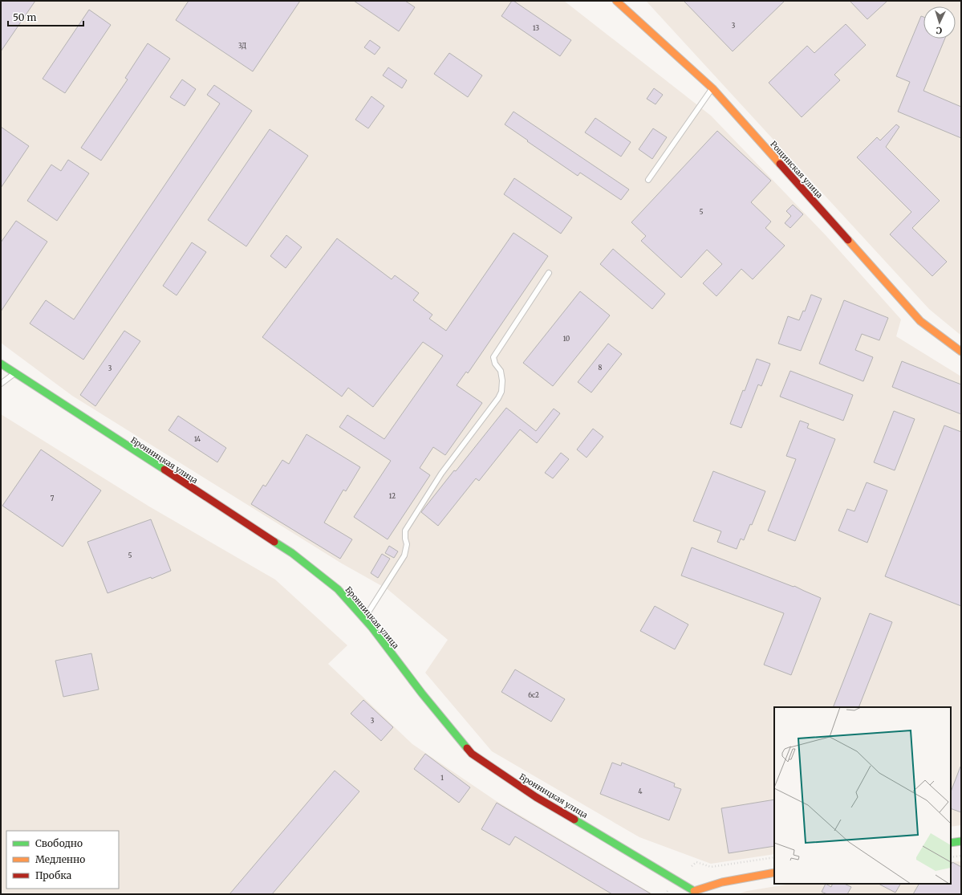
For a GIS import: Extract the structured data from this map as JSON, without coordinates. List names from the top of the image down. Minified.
{"streets":{"street":["Рощинская улица","Бронницкая улица"]},"house_numbers":["3","13","3Д","5","10","8","3","14","12","7","5","6с2","3","1","4"],"legend":["Свободно","Медленно","Пробка"],"scale_bar":"50 m","north":"bottom"}
